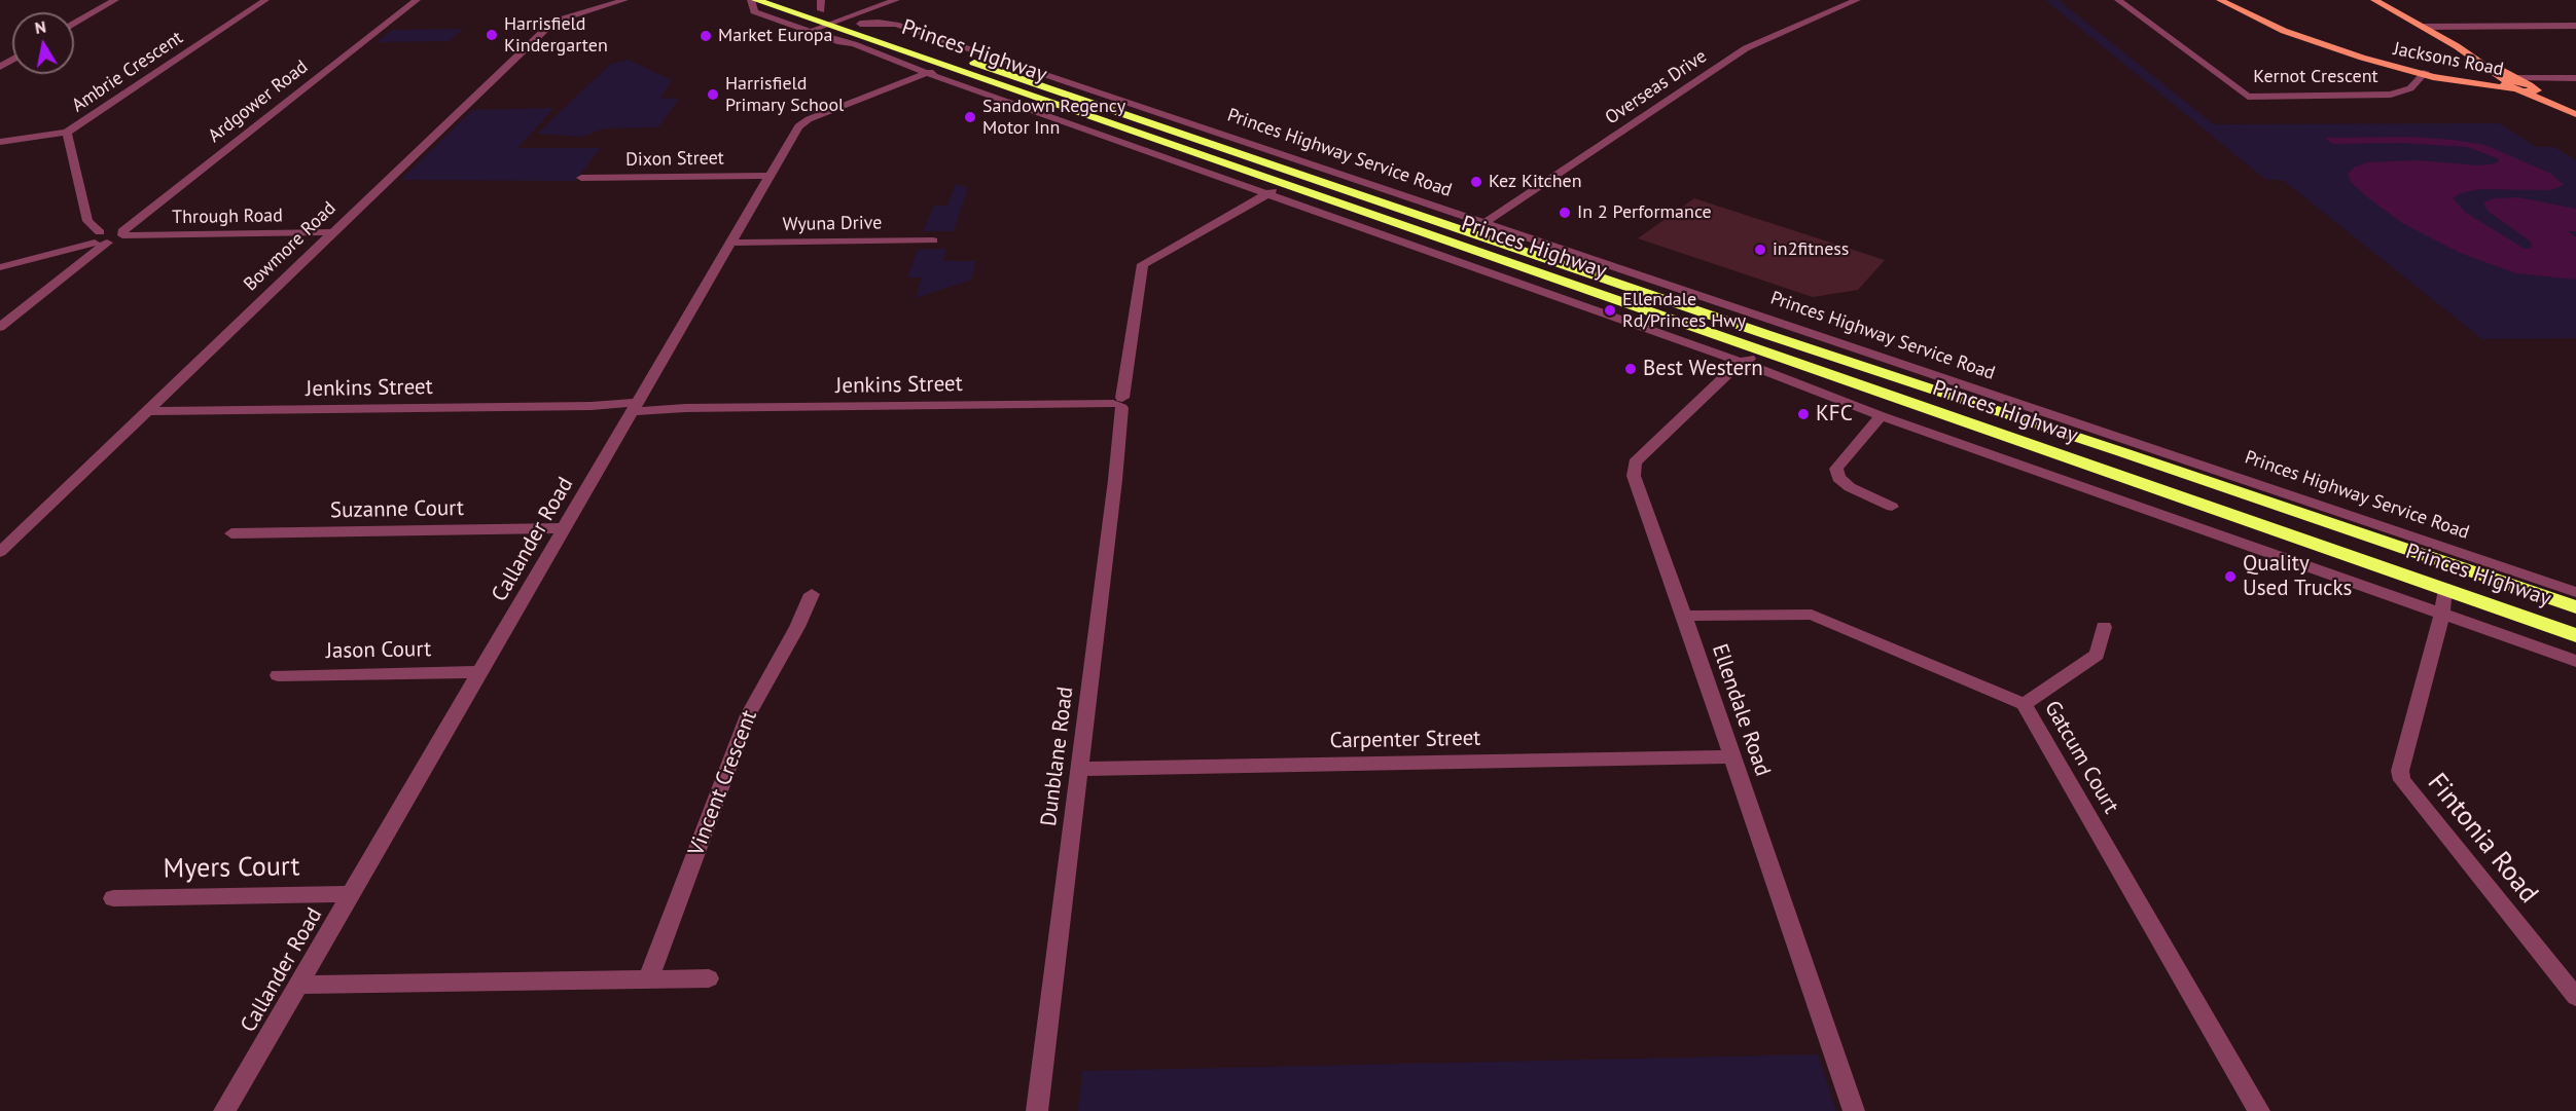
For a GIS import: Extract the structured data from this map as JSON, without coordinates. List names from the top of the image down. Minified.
{"streets":{"highway":["Princes Highway"],"main road":["Jacksons Road"],"street":["Ambrie Crescent","Kernot Crescent","Overseas Drive","Ardgower Road","Princes Highway Service Road","Dixon Street","Through Road","Wyuna Drive","Bowmore Road","Jenkins Street","Suzanne Court","Callander Road","Jason Court","Ellendale Road","Carpenter Street","Dunblane Road","Gatcum Court","Vincent Crescent","Fintonia Road","Myers Court"]},"crossings":[["Princes Highway","Princes Highway Service Road"],["Princes Highway","Callander Road"],["Princes Highway","Ellendale Road"],["Princes Highway","Dunblane Road"],["Princes Highway","Fintonia Road"],["Jacksons Road","Kernot Crescent"],["Ambrie Crescent","Through Road"],["Overseas Drive","Princes Highway Service Road"],["Ardgower Road","Through Road"],["Dixon Street","Callander Road"],["Through Road","Bowmore Road"],["Wyuna Drive","Callander Road"],["Bowmore Road","Jenkins Street"],["Jenkins Street","Callander Road"],["Jenkins Street","Dunblane Road"],["Suzanne Court","Callander Road"],["Callander Road","Jason Court"],["Callander Road","Myers Court"],["Ellendale Road","Carpenter Street"],["Ellendale Road","Gatcum Court"],["Carpenter Street","Dunblane Road"]],"places":["Harrisfield Kindergarten","Market Europa","Harrisfield Primary School","Sandown Regency Motor Inn","Kez Kitchen","In 2 Performance","in2fitness","Ellendale Rd/Princes Hwy","Best Western","KFC","Quality Used Trucks"],"north":"top"}
